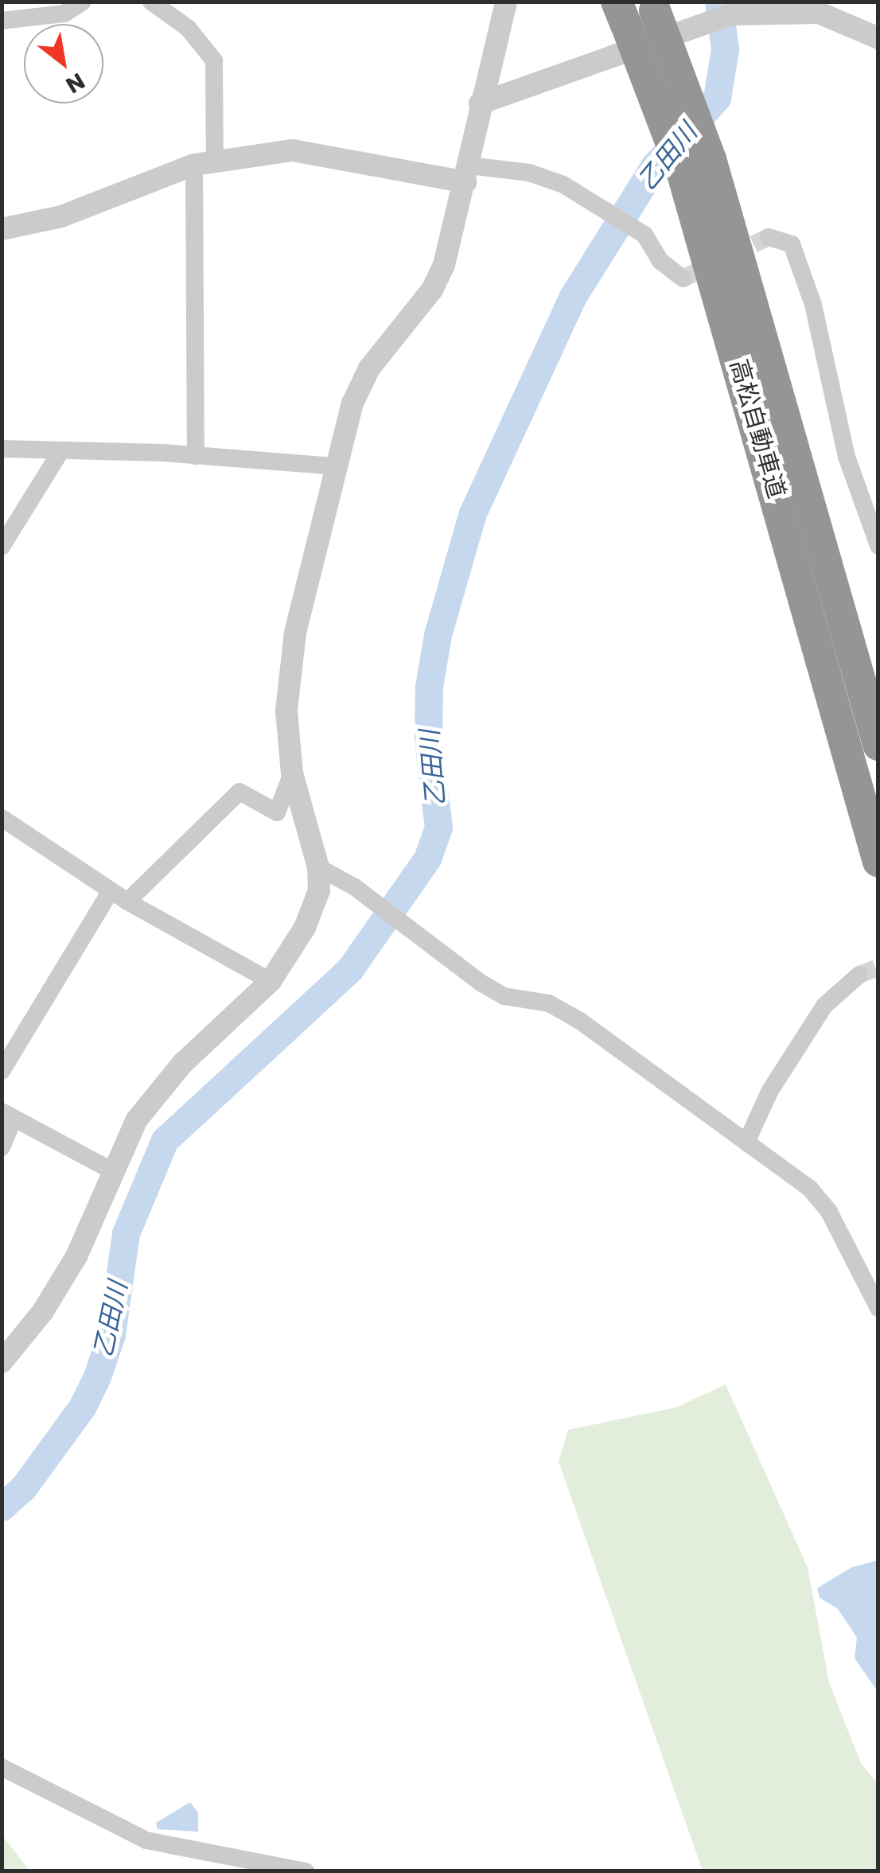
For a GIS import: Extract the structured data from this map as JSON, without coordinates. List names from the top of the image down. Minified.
{"streets":{"highway":["高松自動車道"]},"water":["乙田川"],"north":"bottom right"}
